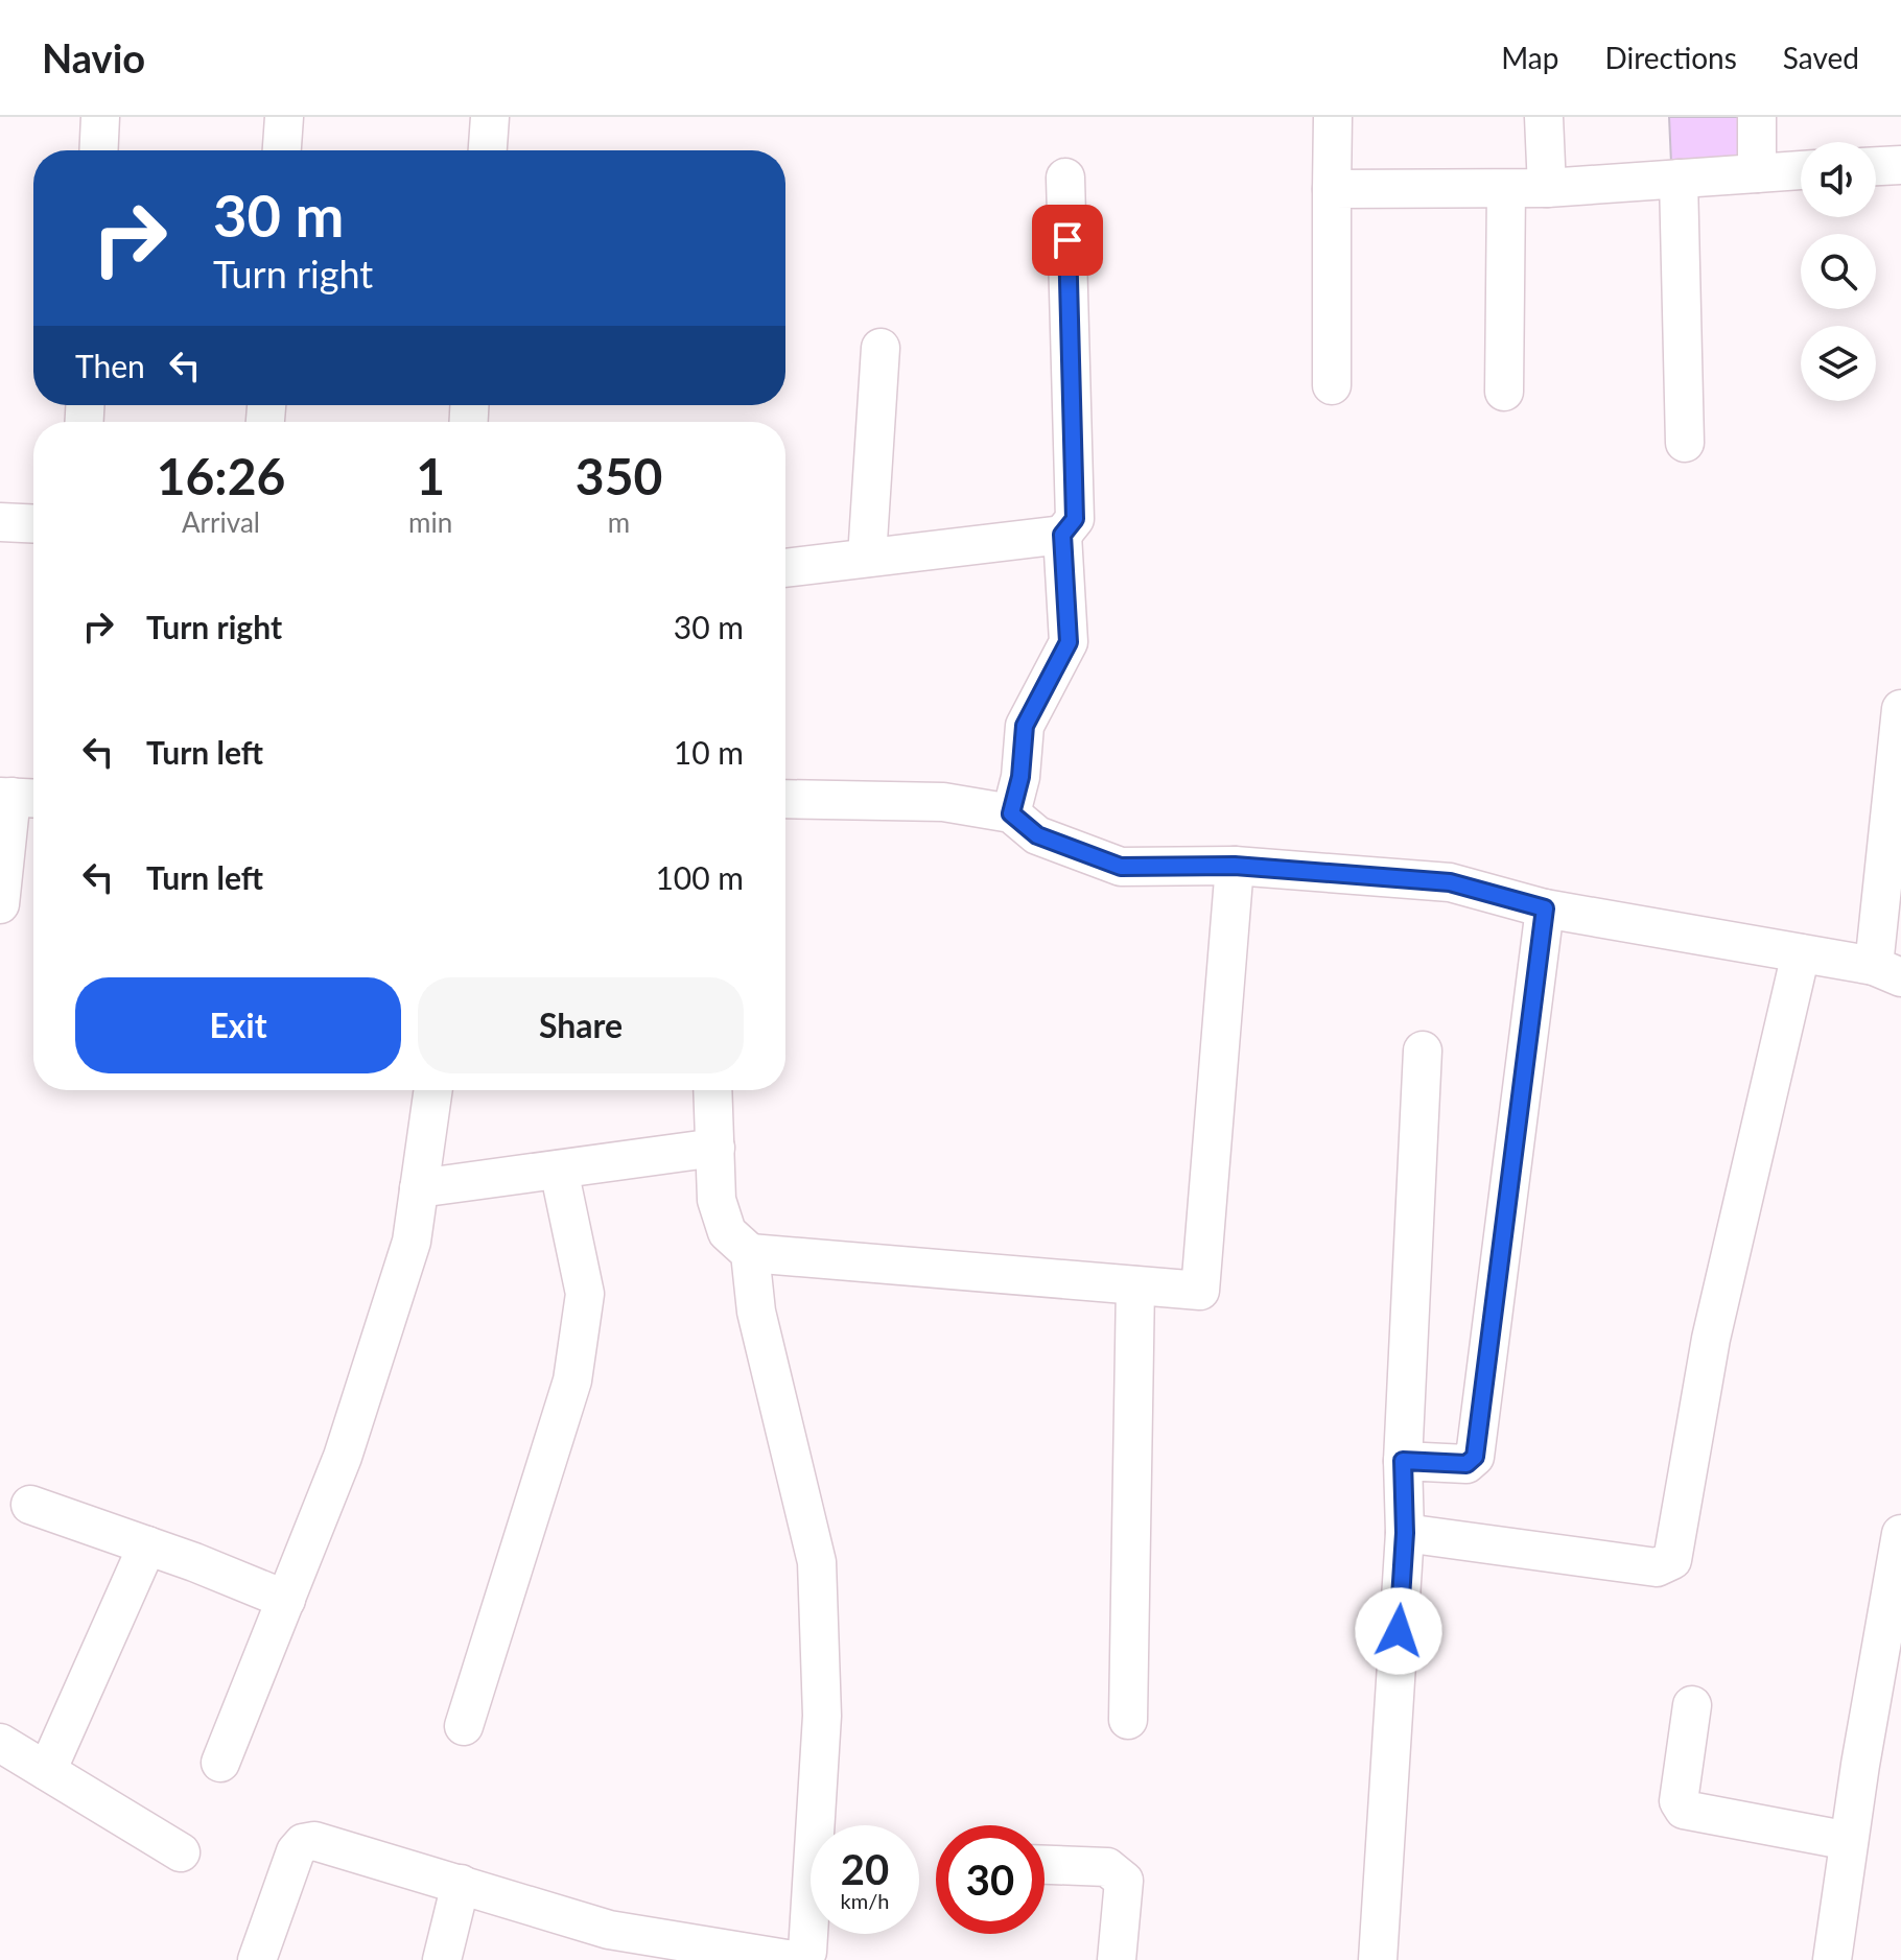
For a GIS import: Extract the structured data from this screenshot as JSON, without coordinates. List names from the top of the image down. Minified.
{"page":{"header":"Navio","nav":["Map","Directions","Saved"],"turn":["30 m","Turn right"],"then":"Then","eta":["16:26","Arrival","1","min","350","m"],"list":[{"name":"Turn right","value":"30 m"},{"name":"Turn left","value":"10 m"},{"name":"Turn left","value":"100 m"}],"buttons":["Exit","Share"],"speed":"20 km/h","limit":"30"}}
